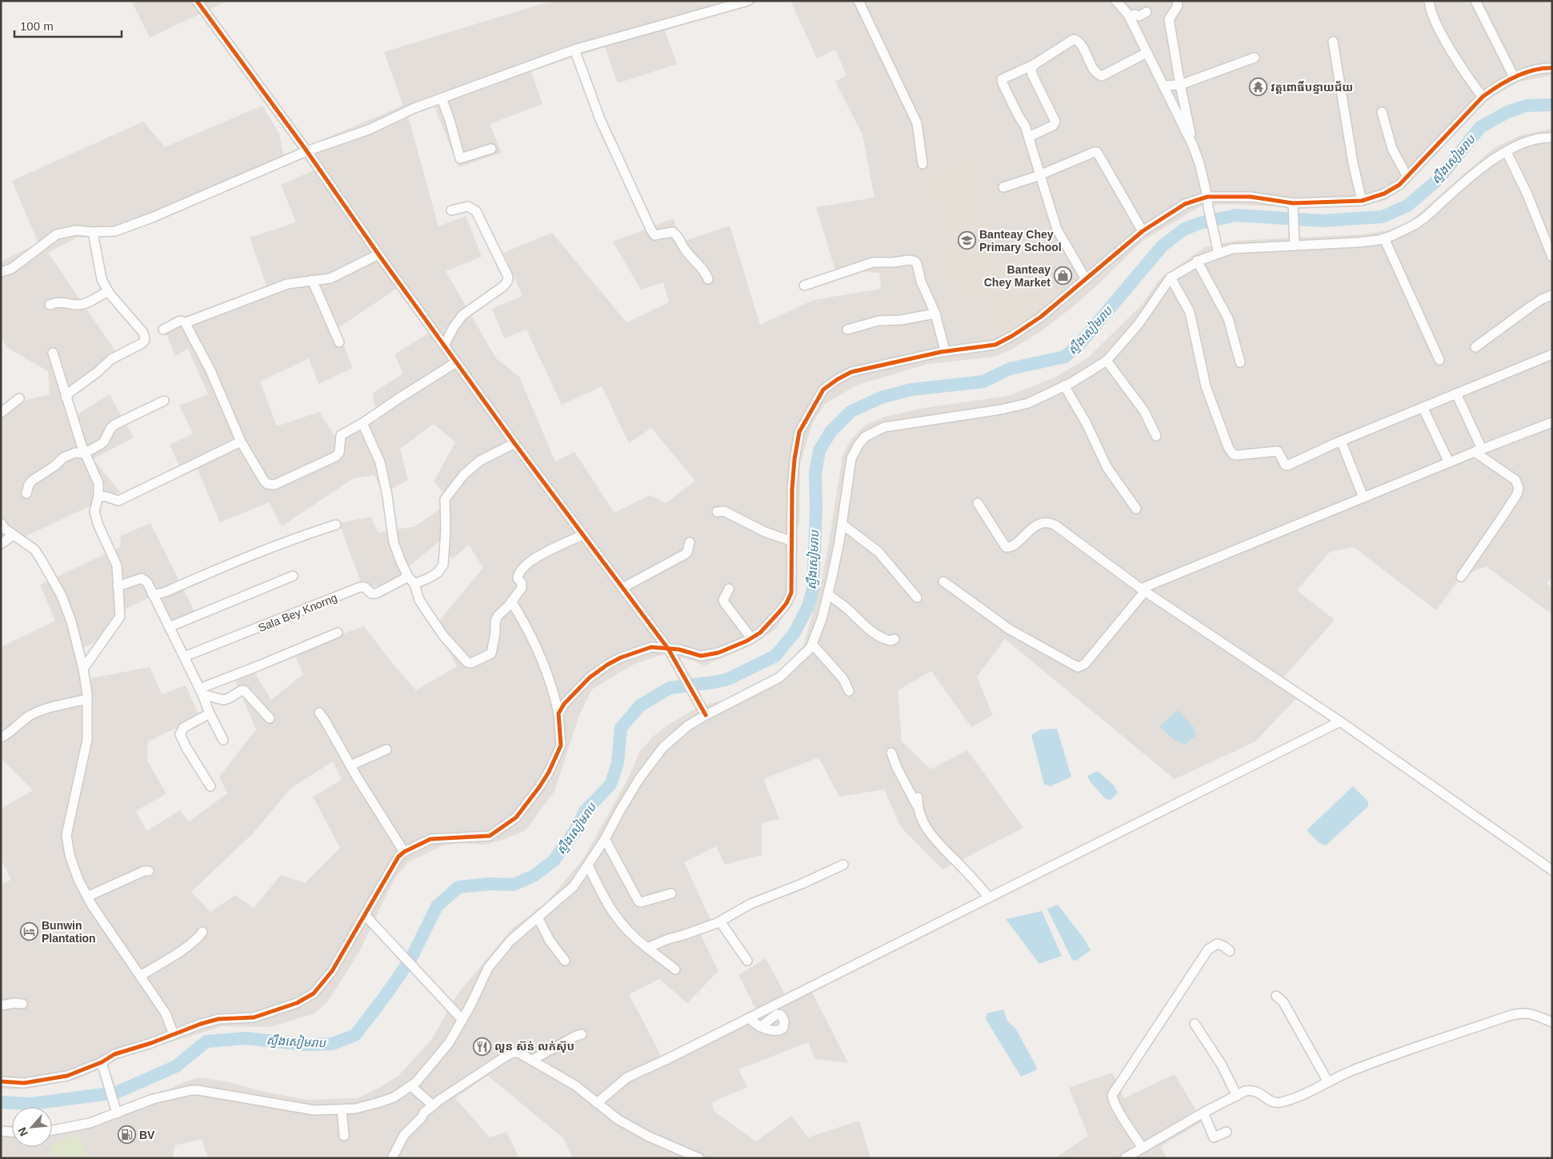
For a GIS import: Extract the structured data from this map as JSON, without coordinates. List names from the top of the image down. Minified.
{"streets":{"street":["Sala Bey Knorng"]},"water":["ស្ទឹងសៀមរាប"],"places":{"temple":["វត្តពោធិ៍បន្ទាយជ័យ"],"school or university":["Banteay Chey Primary School"],"shop":["Banteay Chey Market"],"hotel":["Bunwin Plantation"],"restaurant":["លួន ស៊ន់ លក់ស៊ុប"],"fuel station":["BV"]},"scale_bar":"100 m","north":"bottom left"}
